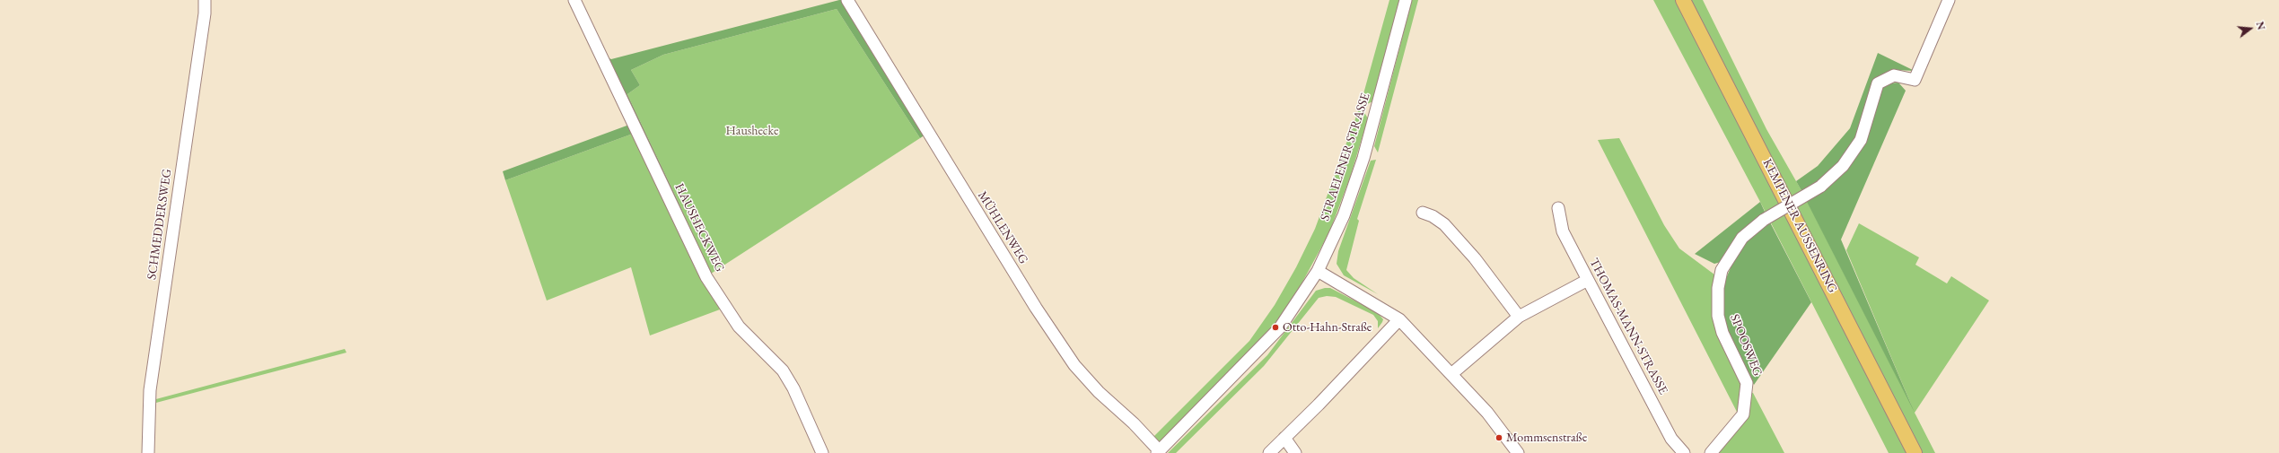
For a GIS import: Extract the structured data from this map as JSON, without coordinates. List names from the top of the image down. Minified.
{"streets":{"main road":["KEMPENER AUSSENRING"],"street":["STRAELENER STRASSE","SCHMEDDERSWEG","HAUSHECKWEG","MÜHLENWEG","THOMAS-MANN-STRASSE","SPOOSWEG"]},"crossings":[["STRAELENER STRASSE","MÜHLENWEG"]],"parks":["Haushecke"],"places":["Otto-Hahn-Straße","Mommsenstraße"],"north":"right"}
